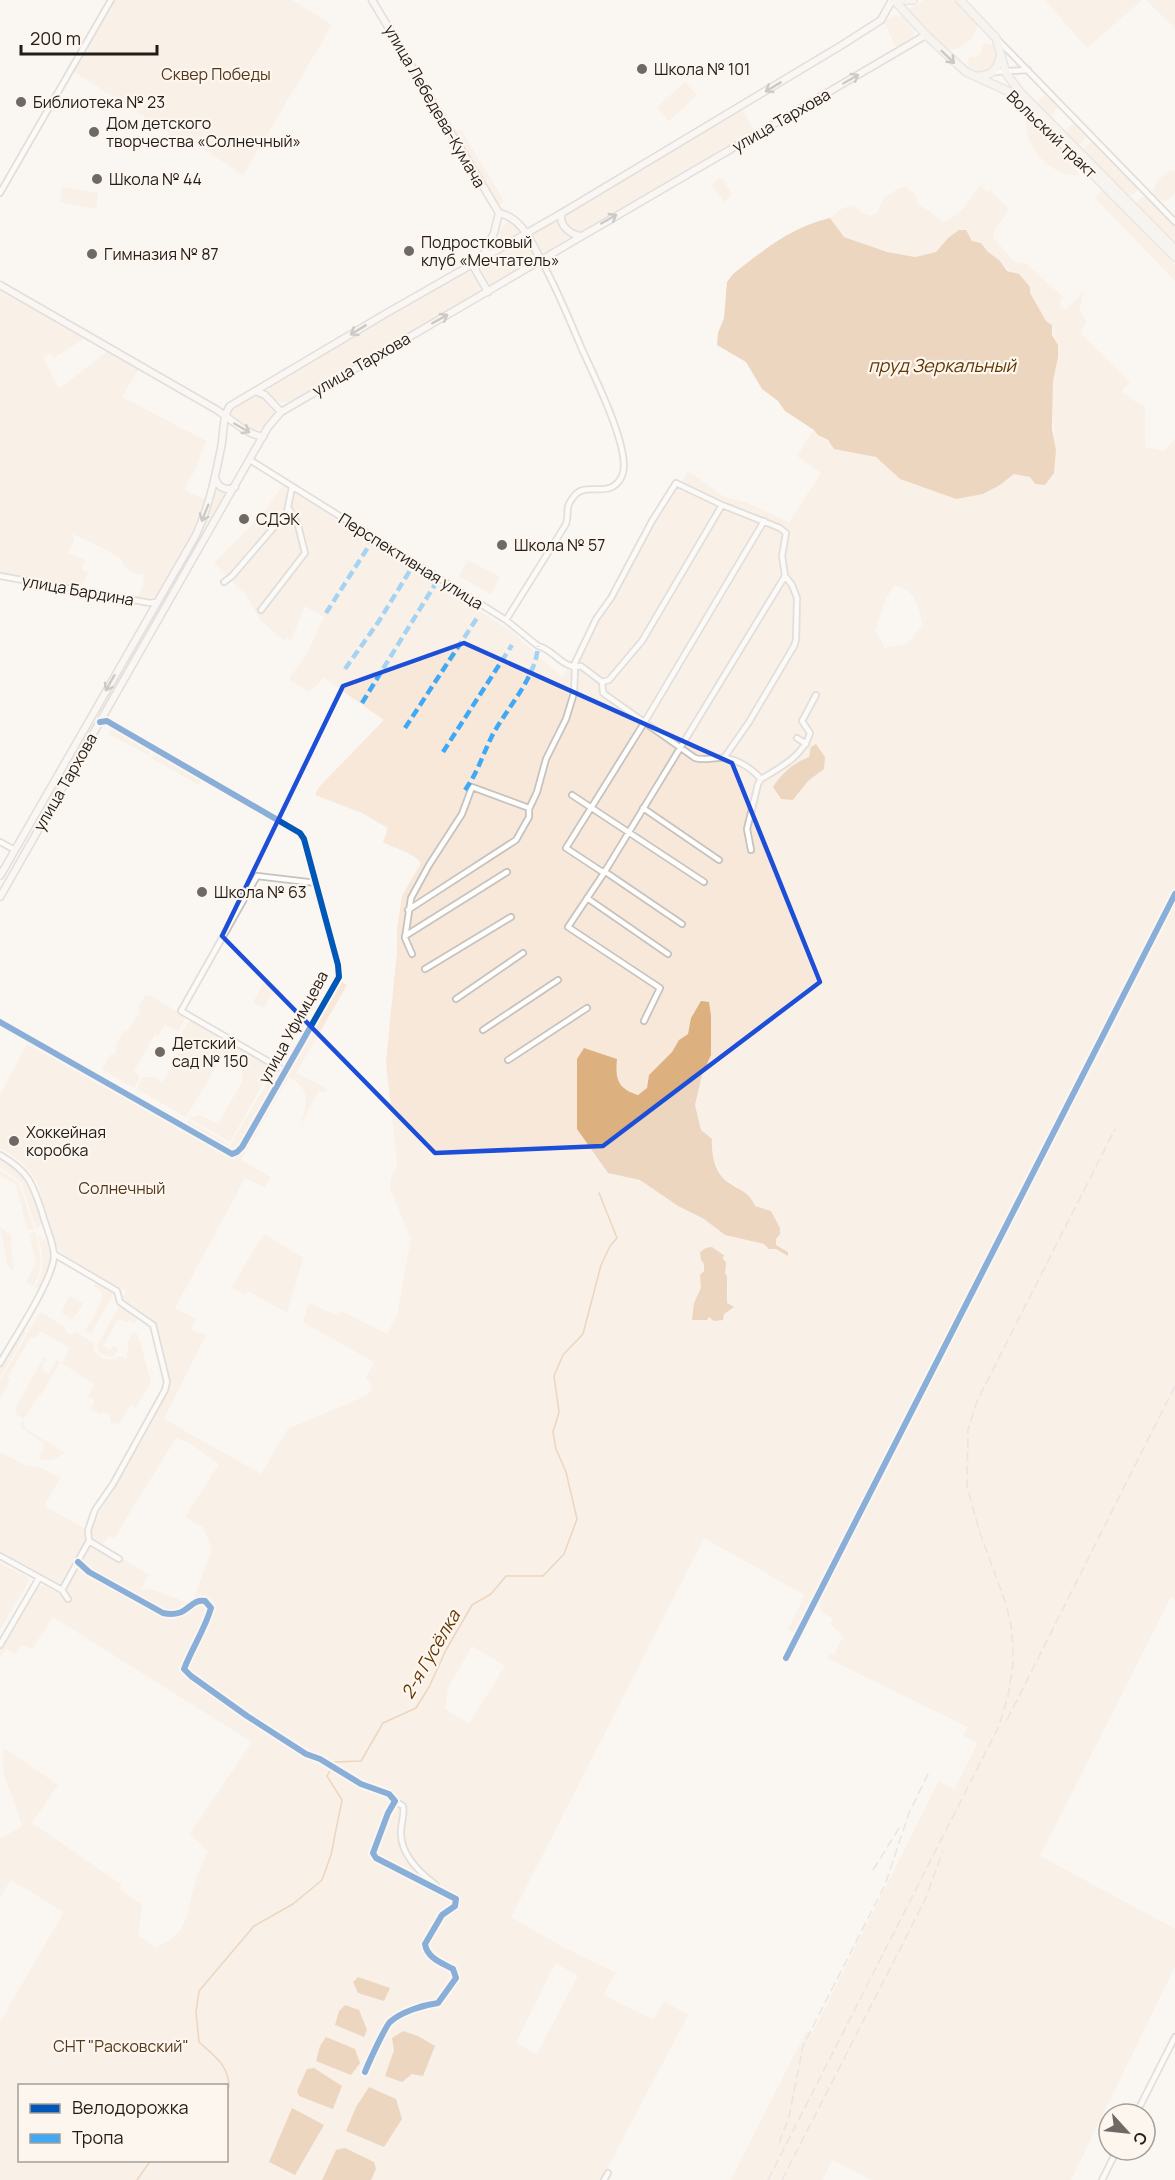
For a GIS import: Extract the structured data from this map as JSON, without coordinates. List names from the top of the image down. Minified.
{"streets":{"main road":["улица Лебедева-Кумача","улица Тархова","Вольский тракт"],"street":["Перспективная улица","улица Бардина","улица Уфимцева"]},"crossings":[["улица Лебедева-Кумача","улица Тархова"],["улица Тархова","Вольский тракт"],["улица Тархова","Перспективная улица"],["улица Тархова","улица Бардина"],["улица Тархова","улица Уфимцева"]],"water":["пруд Зеркальный","2-я Гусёлка"],"parks":["Сквер Победы","Солнечный","СНТ \"Расковский\""],"places":["Школа № 101","Библиотека № 23","Дом детского творчества «Солнечный»","Школа № 44","Подростковый клуб «Мечтатель»","Гимназия № 87","СДЭК","Школа № 57","Школа № 63","Детский сад № 150","Хоккейная коробка"],"legend":["Велодорожка","Тропа"],"scale_bar":"200 m","north":"bottom right"}
